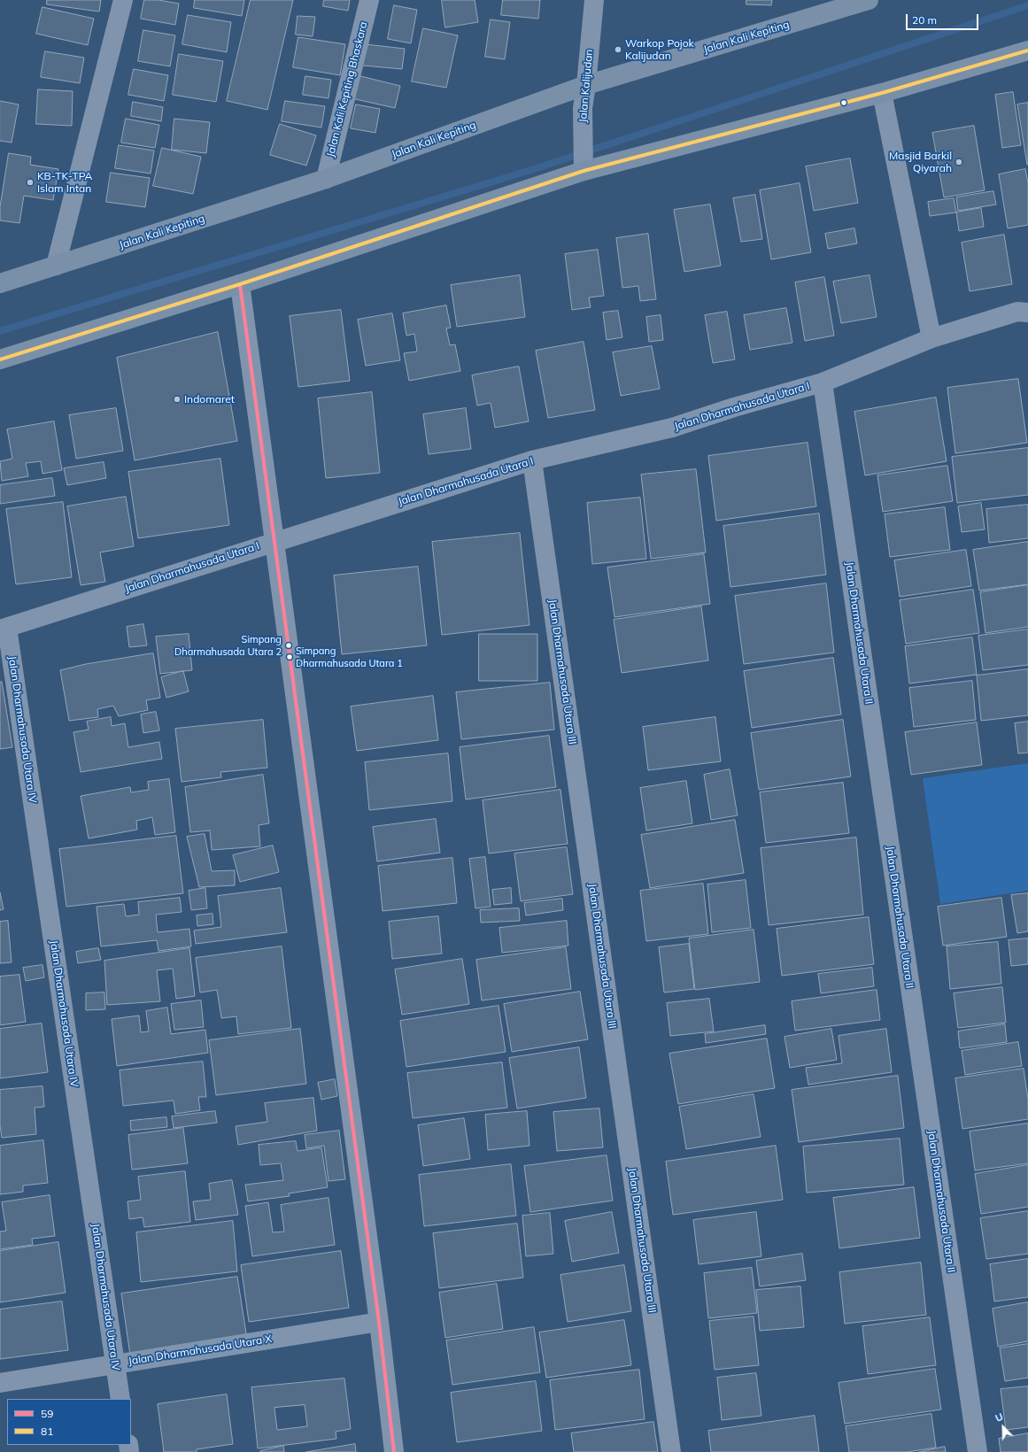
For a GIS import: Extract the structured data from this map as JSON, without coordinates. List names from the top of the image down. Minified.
{"streets":{"main road":["Jalan Kali Kepiting"],"street":["Jalan Kalijudan","Jalan Kali Kepiting Bhaskara","Jalan Dharmahusada Utara I","Jalan Dharmahusada Utara II","Jalan Dharmahusada Utara III","Jalan Dharmahusada Utara IV","Jalan Dharmahusada Utara X"]},"crossings":[["Jalan Kali Kepiting","Jalan Kalijudan"],["Jalan Kali Kepiting","Jalan Kali Kepiting Bhaskara"],["Jalan Dharmahusada Utara I","Jalan Dharmahusada Utara II"],["Jalan Dharmahusada Utara I","Jalan Dharmahusada Utara III"],["Jalan Dharmahusada Utara I","Jalan Dharmahusada Utara IV"],["Jalan Dharmahusada Utara IV","Jalan Dharmahusada Utara X"]],"places":["Warkop Pojok Kalijudan","Masjid Barkil Qiyarah","KB-TK-TPA Islam Intan","Indomaret","Simpang Dharmahusada Utara 2","Simpang Dharmahusada Utara 1"],"lines":["transit line 81","transit line 59"],"legend":["59","81"],"scale_bar":"20 m","north":"top left"}
